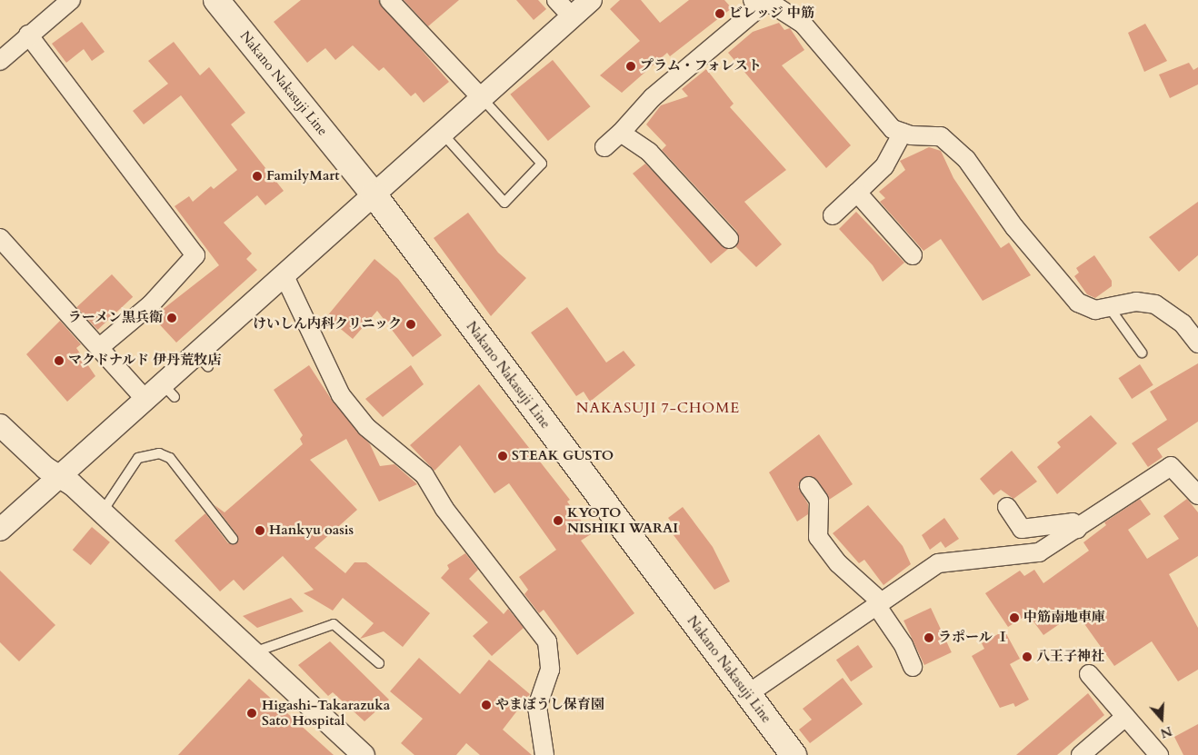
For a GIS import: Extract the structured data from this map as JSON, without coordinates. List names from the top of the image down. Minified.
{"streets":{"main road":["Nakano Nakasuji Line"]},"districts":["NAKASUJI 7-CHOME"],"places":["ビレッジ 中筋","プラム・フォレスト","FamilyMart","ラーメン黒兵衛","けいしん内科クリニック","マクドナルド 伊丹荒牧店","STEAK GUSTO","KYOTO NISHIKI WARAI","Hankyu oasis","中筋南地車庫","ラポール Ⅰ","八王子神社","やまぼうし保育園","Higashi-Takarazuka Sato Hospital"],"north":"bottom"}
